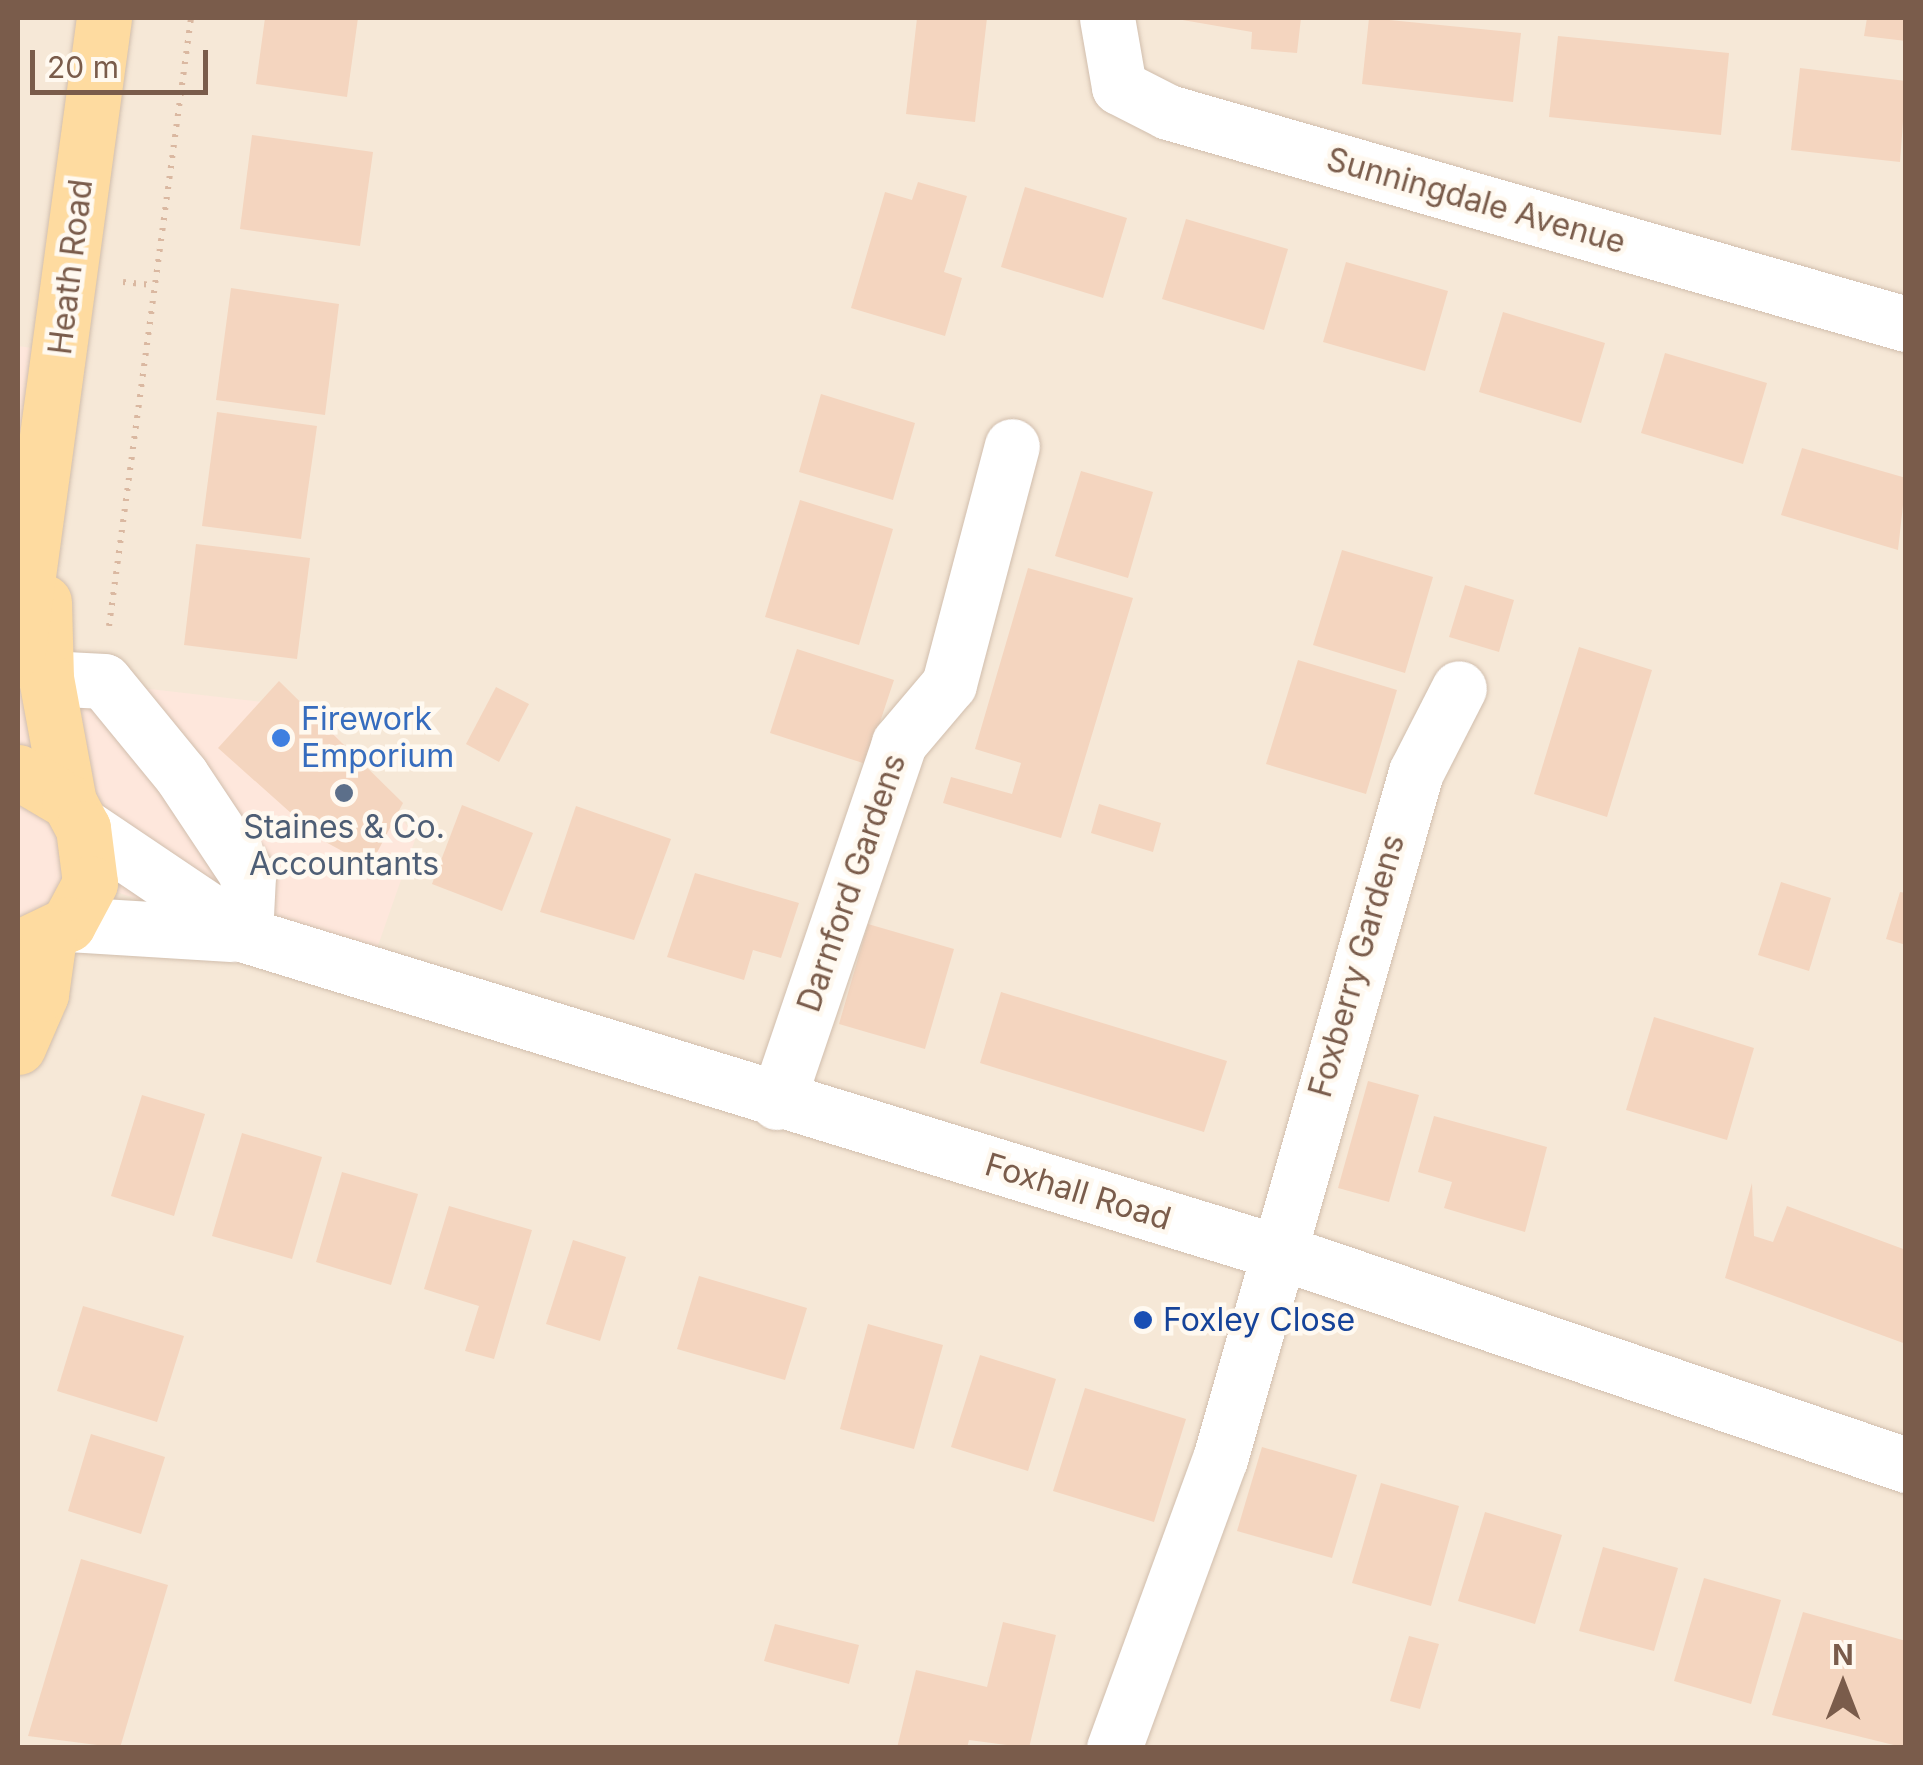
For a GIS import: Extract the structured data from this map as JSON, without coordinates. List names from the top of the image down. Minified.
{"streets":{"main road":["Heath Road"],"street":["Sunningdale Avenue","Darnford Gardens","Foxberry Gardens","Foxhall Road"]},"crossings":[["Heath Road","Foxhall Road"],["Darnford Gardens","Foxhall Road"],["Foxberry Gardens","Foxhall Road"]],"places":["Firework Emporium","Staines & Co. Accountants","Foxley Close"],"scale_bar":"20 m","north":"top"}
